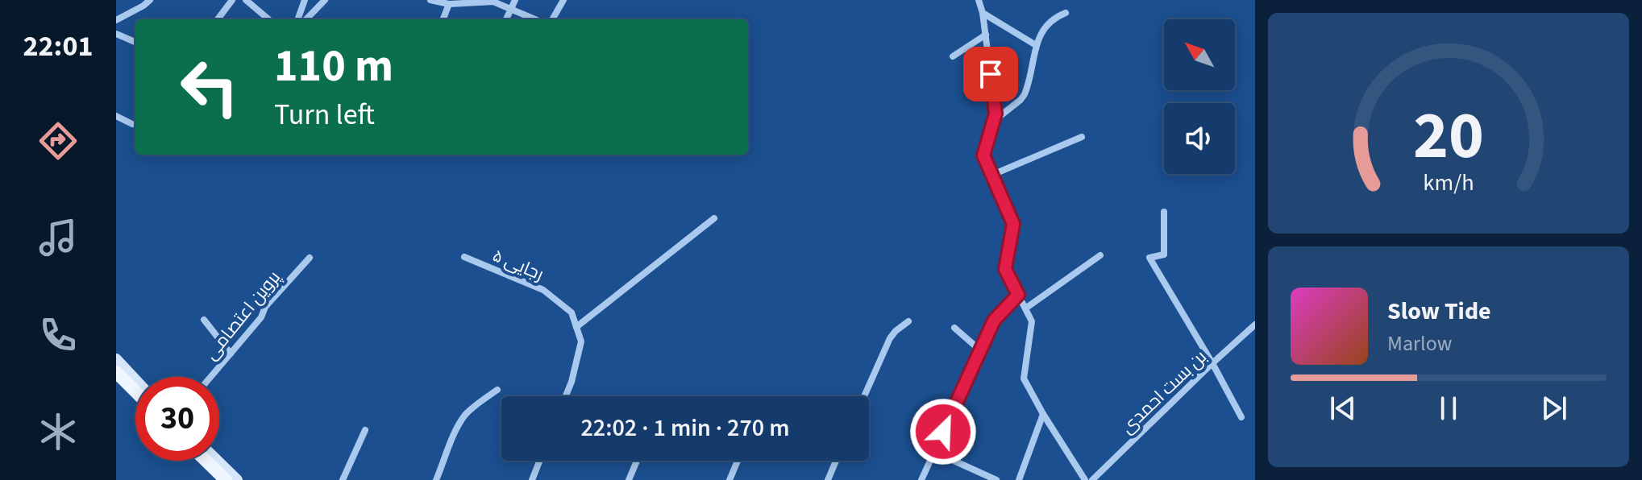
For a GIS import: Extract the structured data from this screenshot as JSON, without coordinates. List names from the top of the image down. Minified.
{"streets":{"street":["رجایی ۵","پروین اعتصامی","بن بست احمدی"]},"north":"top left","page":{"tabs":"22:01","turn":["110 m","Turn left"],"song":["Slow Tide","Marlow"],"limit":"30","trip":"22:02 · 1 min · 270 m","gauge":["20","km/h"]}}
